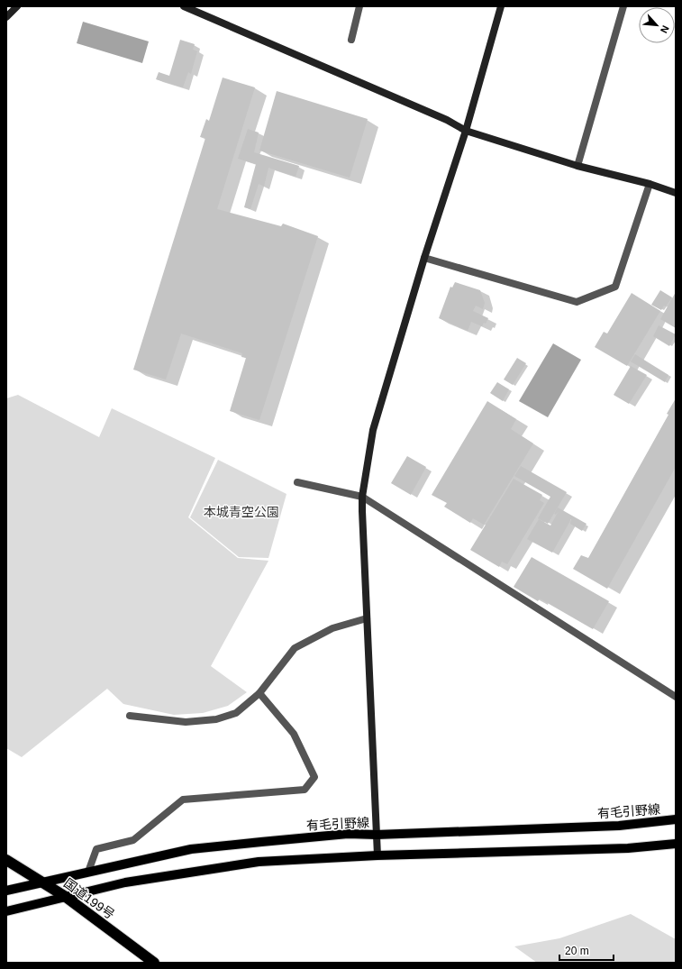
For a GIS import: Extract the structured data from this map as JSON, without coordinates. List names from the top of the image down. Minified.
{"streets":{"highway":["国道199号"],"main road":["有毛引野線"]},"crossings":[["有毛引野線","国道199号"]],"parks":["本城青空公園"],"scale_bar":"20 m","north":"bottom right"}
